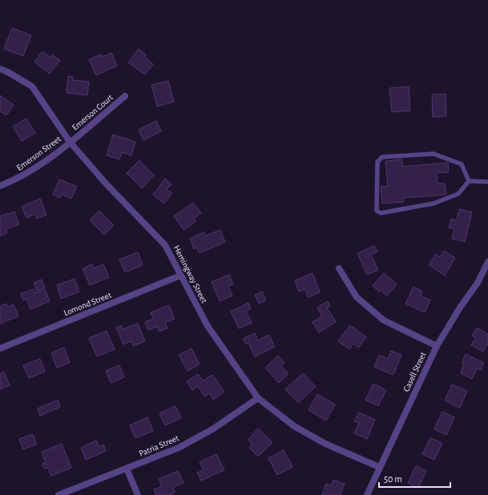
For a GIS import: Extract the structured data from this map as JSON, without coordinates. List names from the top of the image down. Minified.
{"streets":{"street":["Emerson Court","Emerson Street","Hemingway Street","Lomond Street","Casell Street","Patria Street"]},"crossings":[["Emerson Court","Emerson Street"],["Emerson Court","Hemingway Street"],["Emerson Street","Hemingway Street"],["Hemingway Street","Lomond Street"],["Hemingway Street","Casell Street"],["Hemingway Street","Patria Street"]],"scale_bar":"50 m"}
